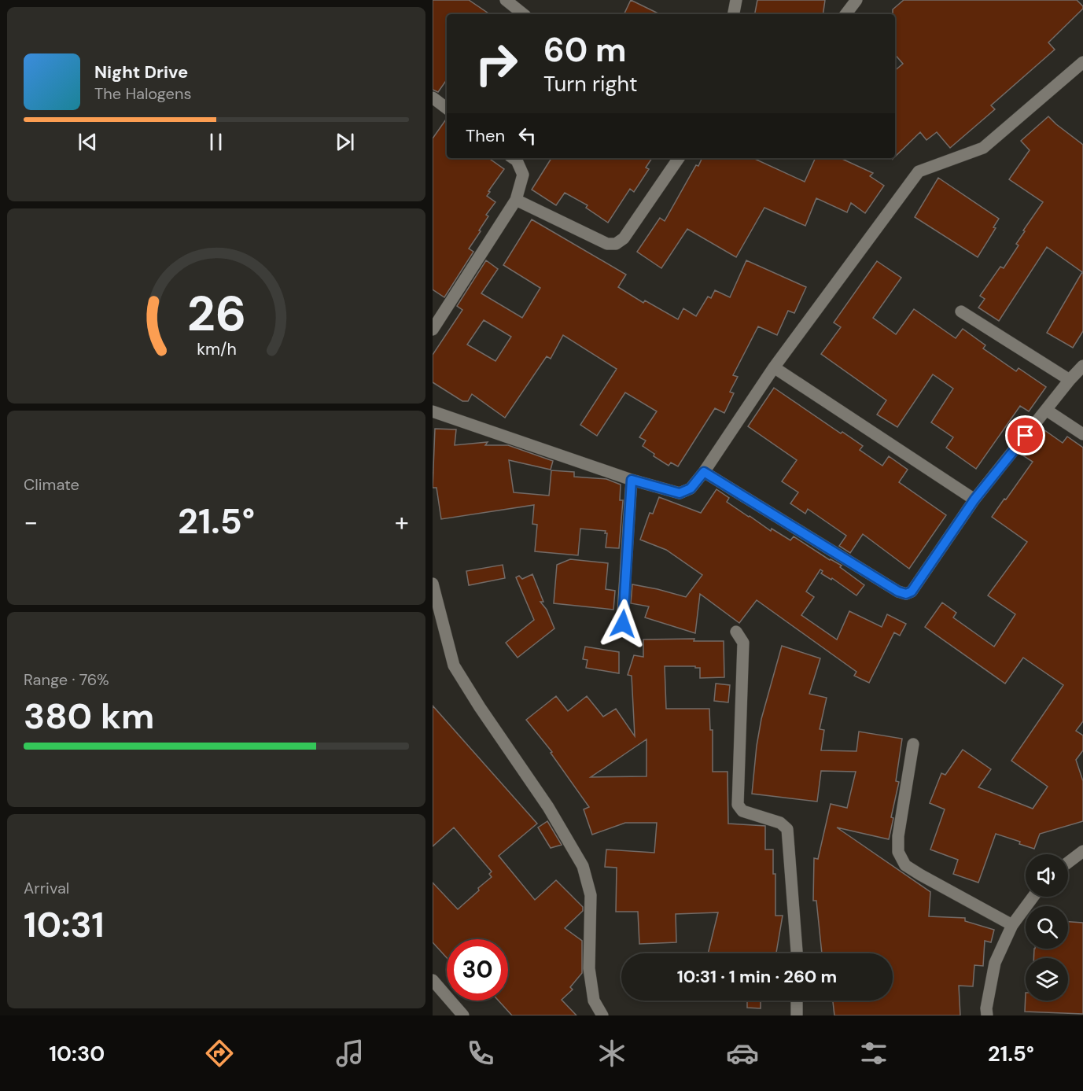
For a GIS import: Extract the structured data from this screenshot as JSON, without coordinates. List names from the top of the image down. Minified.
{"page":{"turn":["60 m","Turn right"],"song":["Night Drive","The Halogens"],"then":"Then","tile":["Climate",["Range · 76%","380 km"],["Arrival","10:31"]],"heat":["−","21.5°","+"],"limit":"30","trip":"10:31 · 1 min · 260 m","tabs":["10:30","21.5°"],"gauge":["26","km/h"]}}
